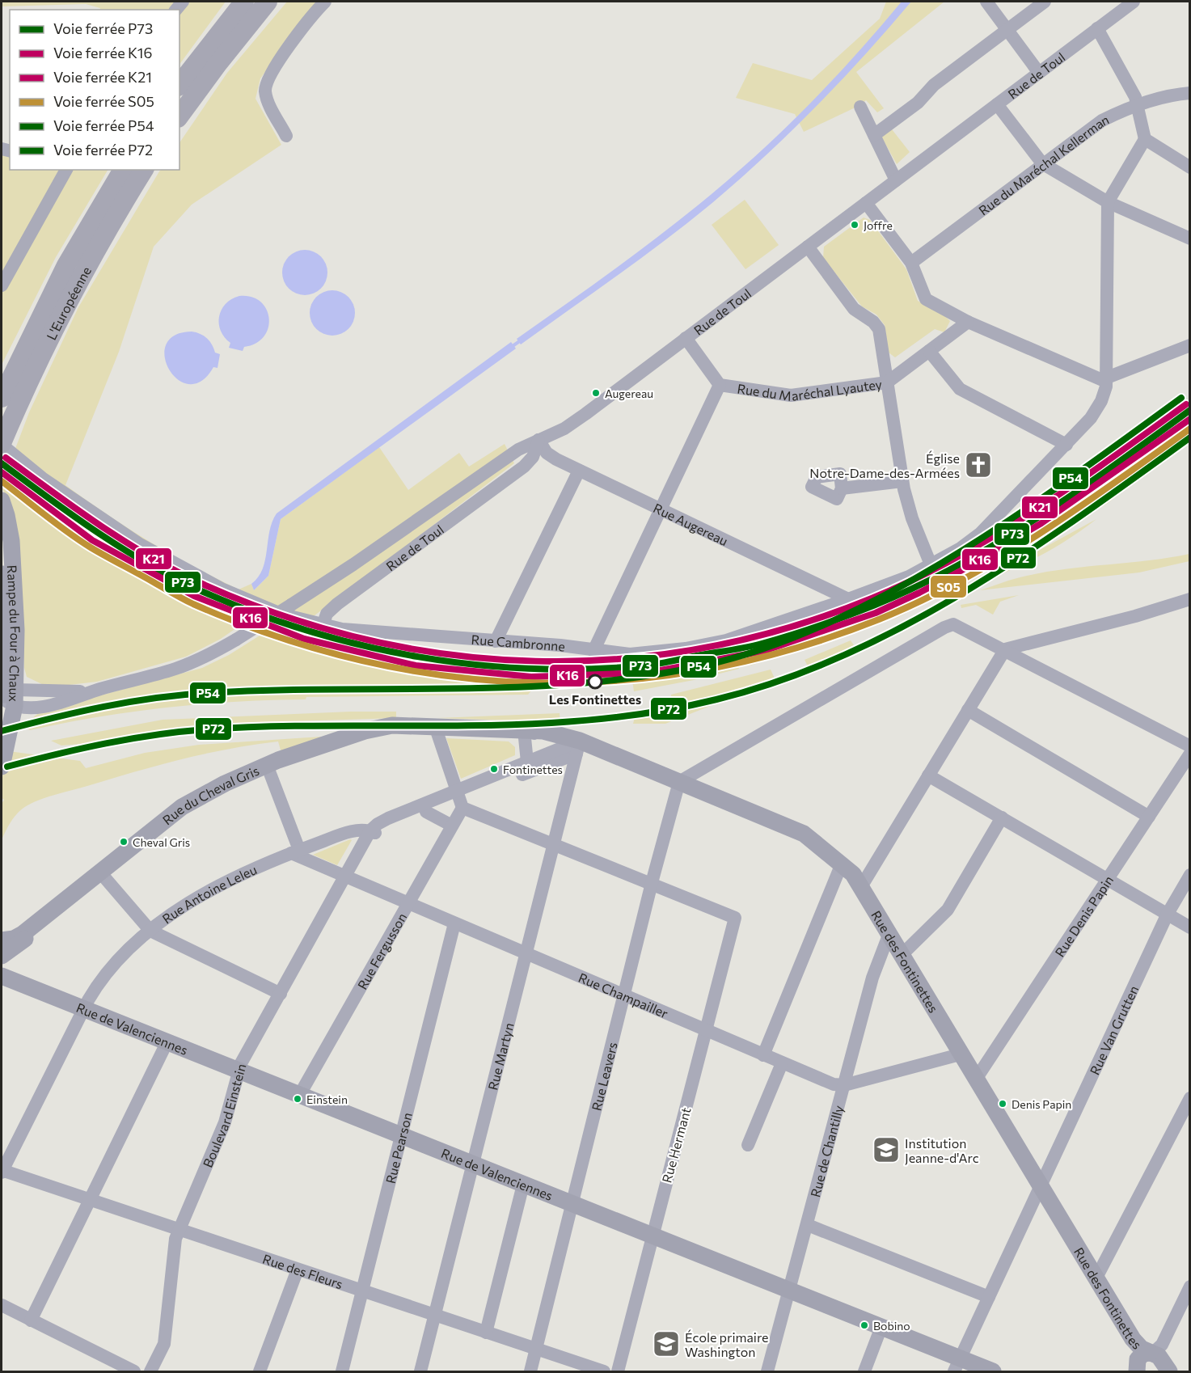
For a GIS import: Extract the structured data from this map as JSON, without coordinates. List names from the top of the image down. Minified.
{"streets":{"highway":["L'Européenne"],"main road":["Rampe du Four à Chaux","Rue du Cheval Gris","Rue des Fontinettes","Rue de Valenciennes"],"street":["Rue de Toul","Rue du Maréchal Kellerman","Rue du Maréchal Lyautey","Rue Augereau","Rue Cambronne","Rue Antoine Leleu","Rue Denis Papin","Rue Fergusson","Rue Champailler","Rue Van Grutten","Rue Martyn","Rue Leavers","Boulevard Einstein","Rue Hermant","Rue Pearson","Rue de Chantilly","Rue des Fleurs"]},"crossings":[["Rue de Toul","Rue du Maréchal Lyautey"],["Rue de Toul","Rue Augereau"],["Rue de Toul","Rue Cambronne"],["L'Européenne","Rue Cambronne"],["Rue Augereau","Rue Cambronne"],["Rue du Cheval Gris","Rue des Fontinettes"],["Rue Antoine Leleu","Rue Fergusson"],["Rue Antoine Leleu","Rue Champailler"],["Rue Antoine Leleu","Rue de Valenciennes"],["Rue Antoine Leleu","Boulevard Einstein"],["Rue Antoine Leleu","Rue des Fleurs"],["Rue Denis Papin","Rue des Fontinettes"],["Rue Fergusson","Rue Champailler"],["Rue Fergusson","Rue de Valenciennes"],["Rue des Fontinettes","Rue Champailler"],["Rue des Fontinettes","Rue Van Grutten"],["Rue des Fontinettes","Rue Martyn"],["Rue des Fontinettes","Rue Leavers"],["Rue des Fontinettes","Rue de Chantilly"],["Rue Champailler","Rue Martyn"],["Rue Champailler","Rue Leavers"],["Rue Champailler","Boulevard Einstein"],["Rue Champailler","Rue Hermant"],["Rue Champailler","Rue Pearson"],["Rue Champailler","Rue de Chantilly"],["Rue de Valenciennes","Rue Van Grutten"],["Rue de Valenciennes","Rue Martyn"],["Rue de Valenciennes","Rue Leavers"],["Rue de Valenciennes","Boulevard Einstein"],["Rue de Valenciennes","Rue Hermant"],["Rue de Valenciennes","Rue Pearson"],["Rue de Valenciennes","Rue de Chantilly"],["Rue Martyn","Rue des Fleurs"],["Rue Leavers","Rue Hermant"],["Rue Leavers","Rue des Fleurs"],["Boulevard Einstein","Rue des Fleurs"],["Rue Pearson","Rue des Fleurs"]],"places":{"other":["Joffre","Augereau","Les Fontinettes","Fontinettes","Cheval Gris","Einstein","Denis Papin","Bobino"],"church":["Église Notre-Dame-des-Armées"],"school or university":["Institution Jeanne-d'Arc","École primaire Washington"]},"lines":["rail line P54","rail line K21","rail line P73","rail line K16","rail line S05","rail line P72"],"legend":["Voie ferrée P73","Voie ferrée K16","Voie ferrée K21","Voie ferrée S05","Voie ferrée P54","Voie ferrée P72"]}
